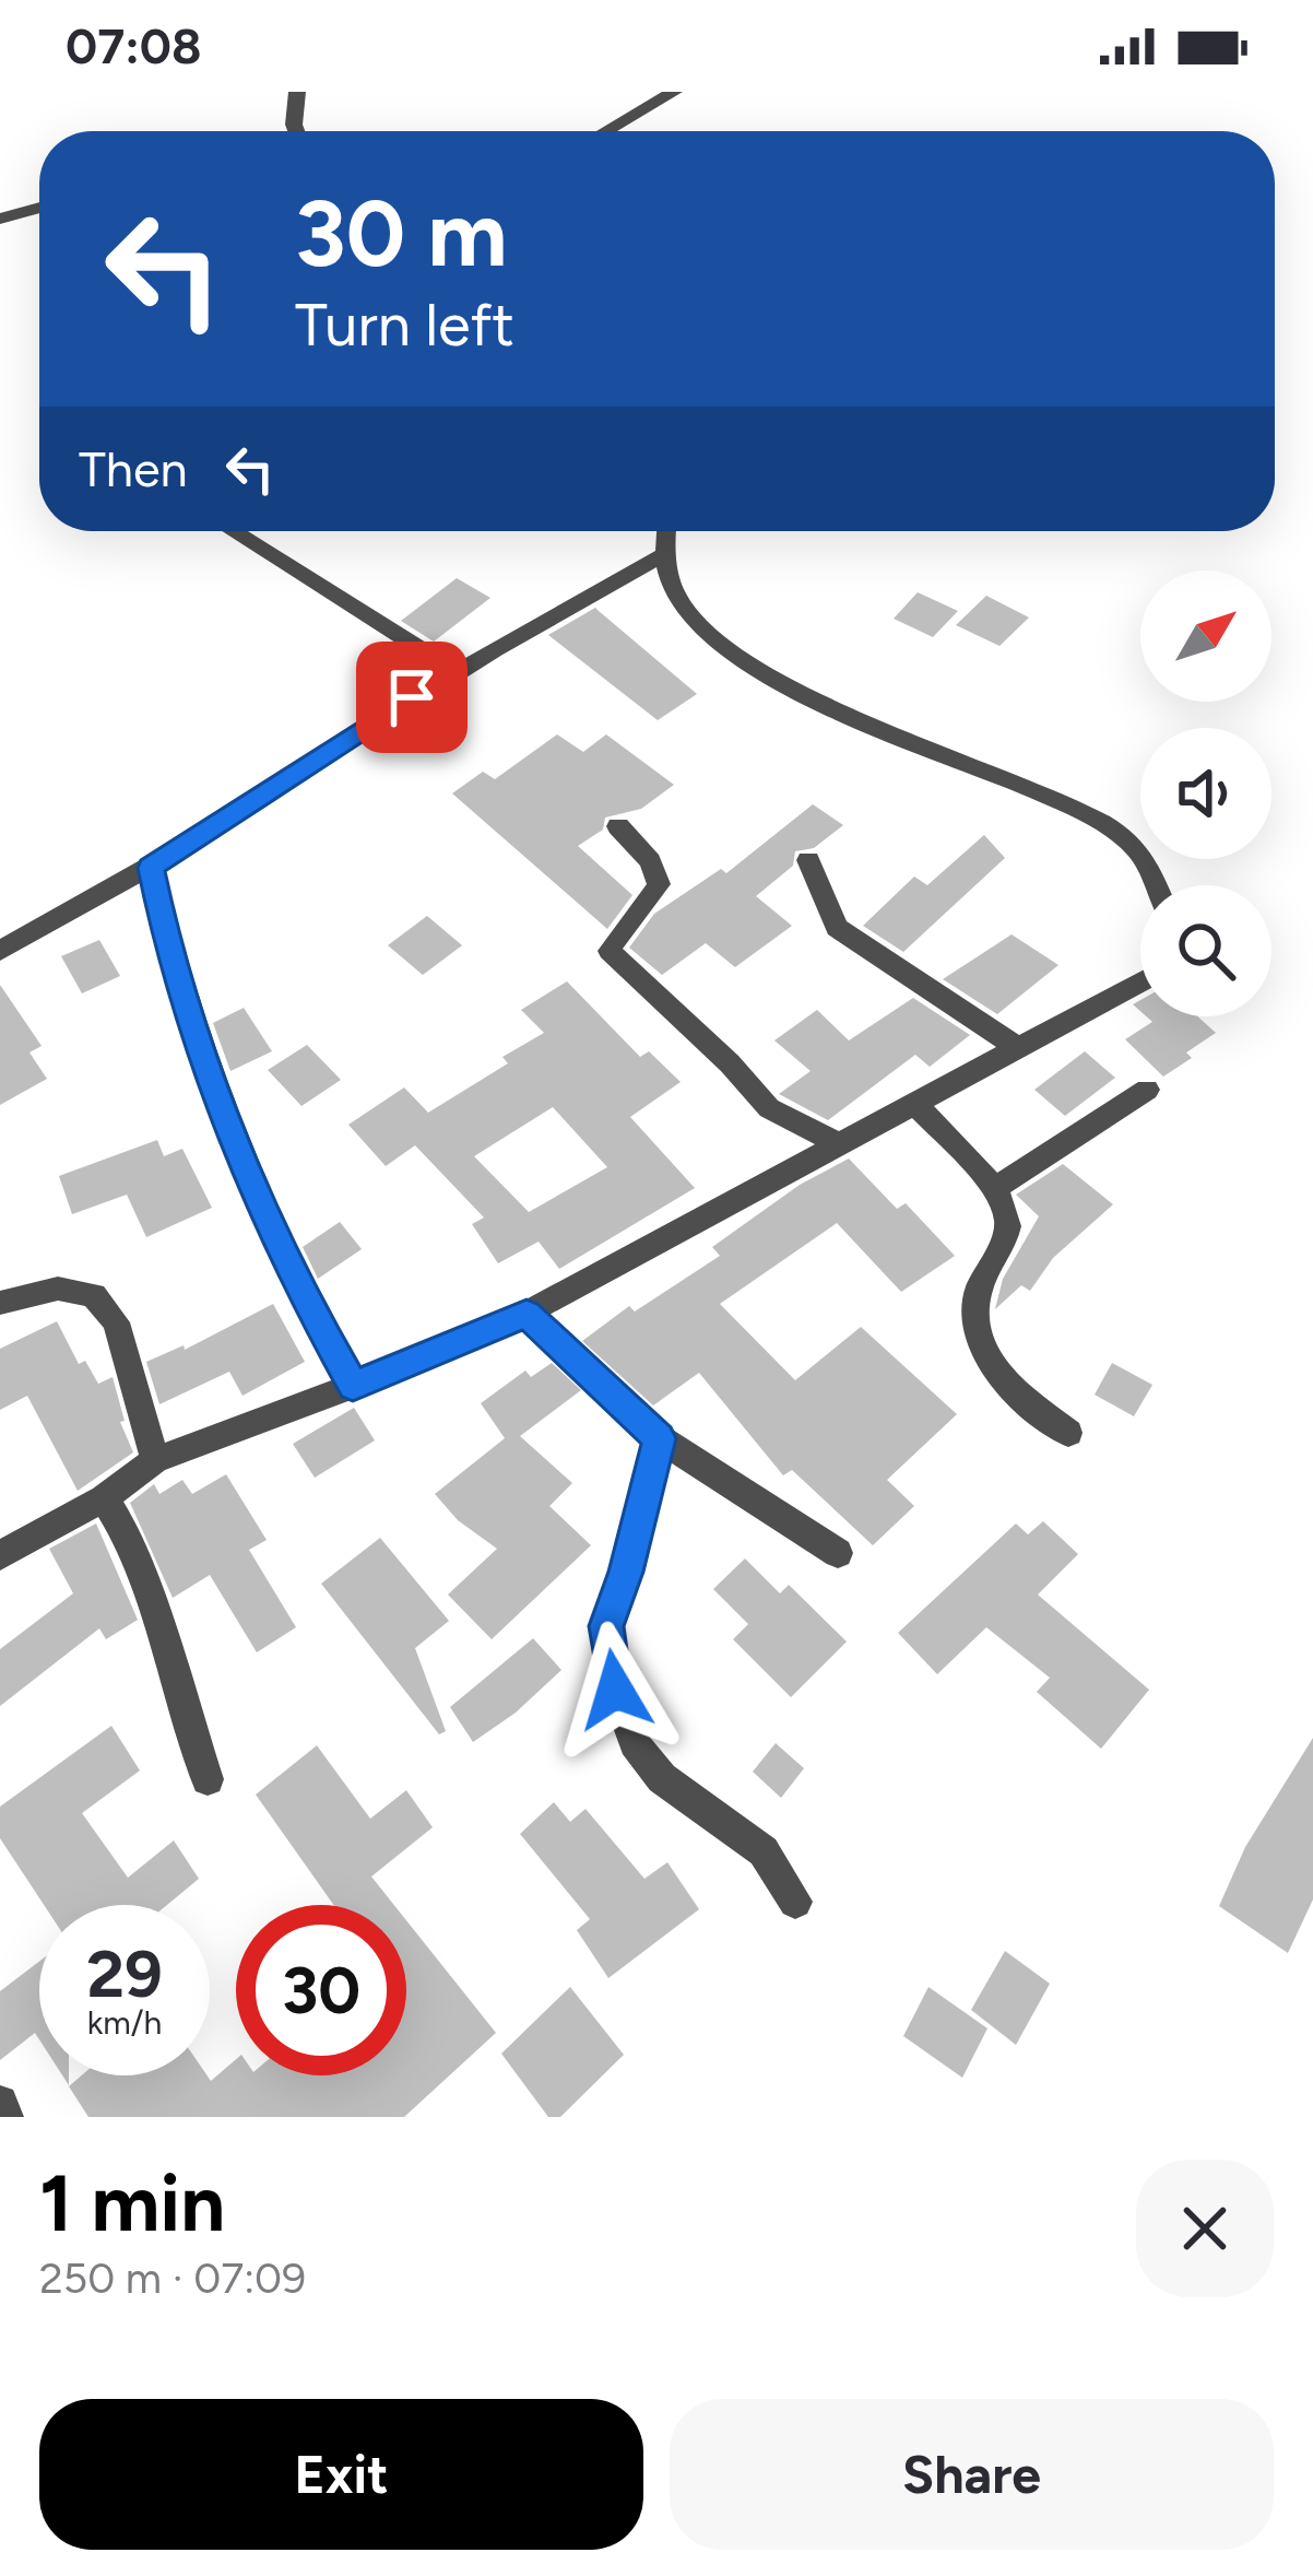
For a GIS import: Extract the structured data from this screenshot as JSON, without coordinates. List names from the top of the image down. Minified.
{"north":"top right","page":{"status":"07:08","turn":["30 m","Turn left"],"then":"Then","speed":"29 km/h","limit":"30","heading":["1 min","250 m · 07:09"],"buttons":["Exit","Share"]}}
